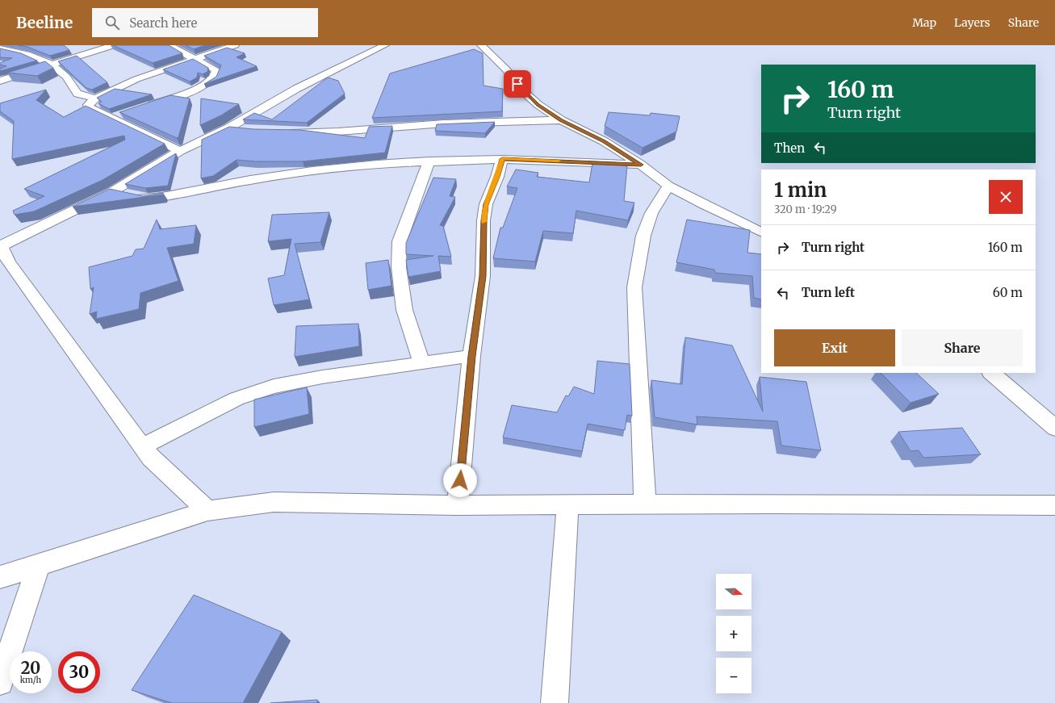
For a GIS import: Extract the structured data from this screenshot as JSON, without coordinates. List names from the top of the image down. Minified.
{"north":"right","page":{"header":"Beeline","search":"Search here","nav":["Map","Layers","Share"],"turn":["160 m","Turn right"],"then":"Then","heading":["1 min","320 m · 19:29"],"list":[{"name":"Turn right","value":"160 m"},{"name":"Turn left","value":"60 m"}],"buttons":["Exit","Share"],"map_buttons":["+","−"],"speed":"20 km/h","limit":"30"}}
